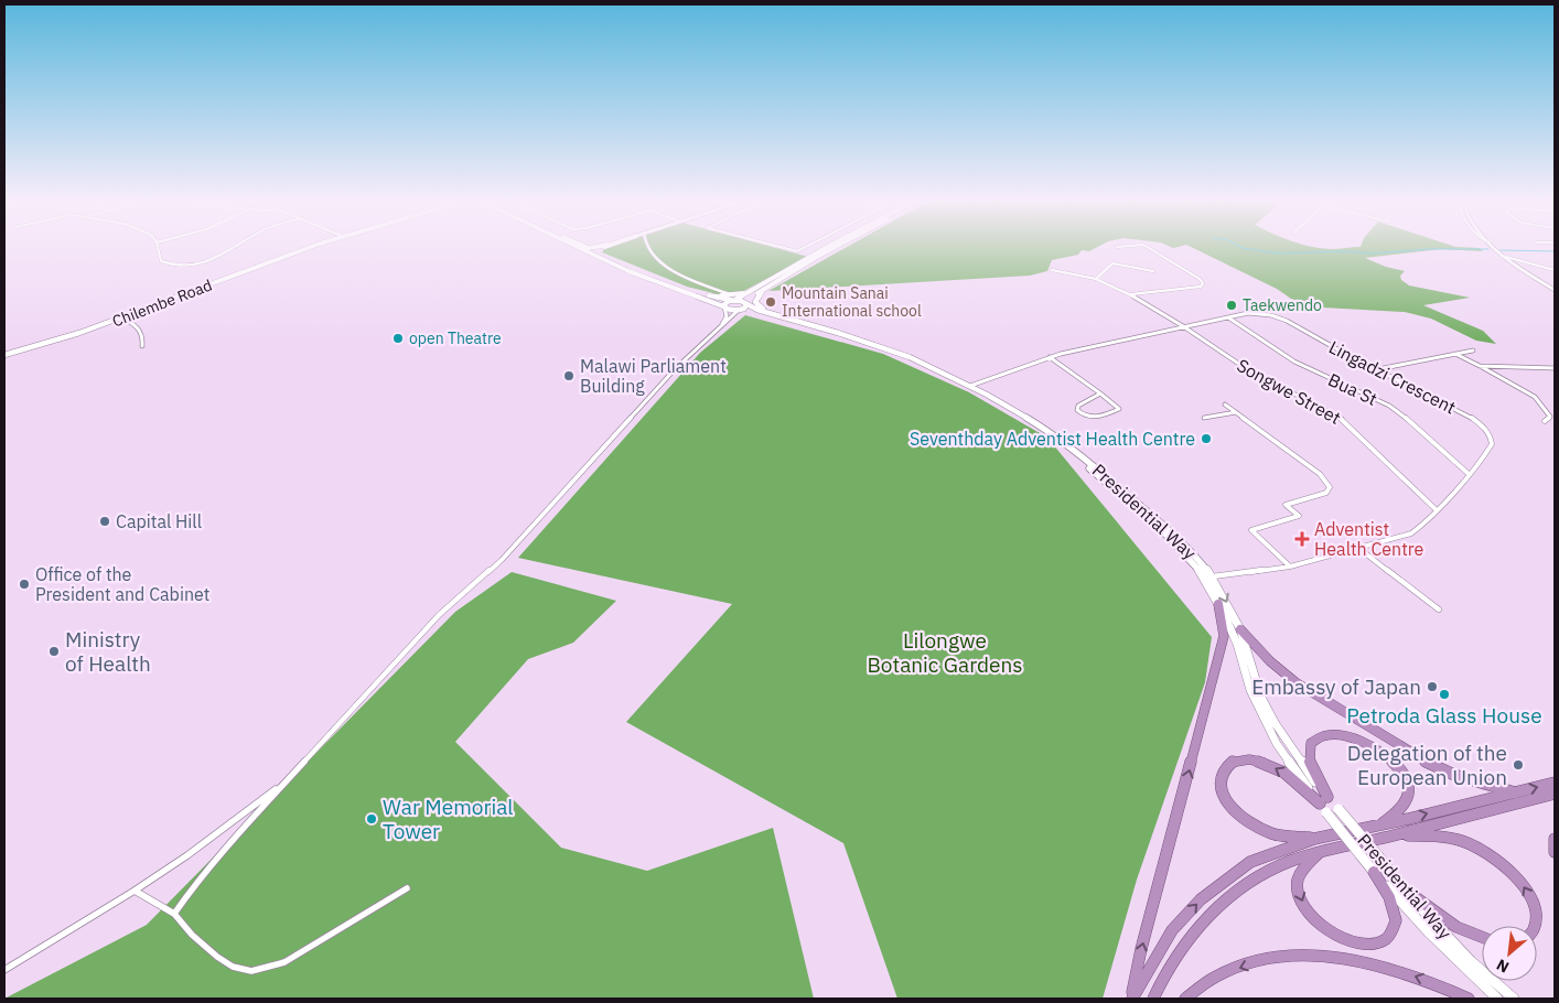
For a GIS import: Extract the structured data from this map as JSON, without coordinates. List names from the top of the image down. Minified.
{"streets":{"main road":["Chilembe Road","Presidential Way"],"street":["Lingadzi Crescent","Bua St","Songwe Street"]},"crossings":[["Lingadzi Crescent","Bua St"],["Lingadzi Crescent","Songwe Street"],["Lingadzi Crescent","Presidential Way"]],"parks":["Lilongwe Botanic Gardens"],"places":{"other":["Mountain Sanai International school","Taekwendo","open Theatre","Malawi Parliament Building","Seventhday Adventist Health Centre","Capital Hill","Office of the President and Cabinet","Ministry of Health","Embassy of Japan","Petroda Glass House","Delegation of the European Union","War Memorial Tower"],"health":["Adventist Health Centre"]},"north":"bottom left"}
